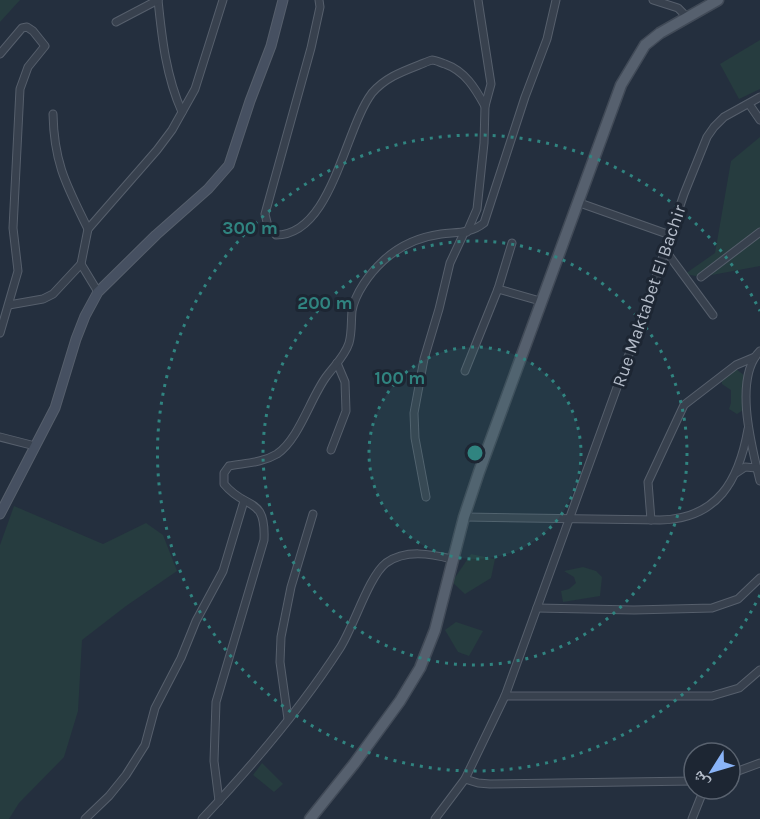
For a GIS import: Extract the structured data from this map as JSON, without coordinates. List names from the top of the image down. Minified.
{"streets":{"street":["Rue Maktabet El Bachir"]},"north":"bottom left","rings":["300 m","200 m","100 m"]}
